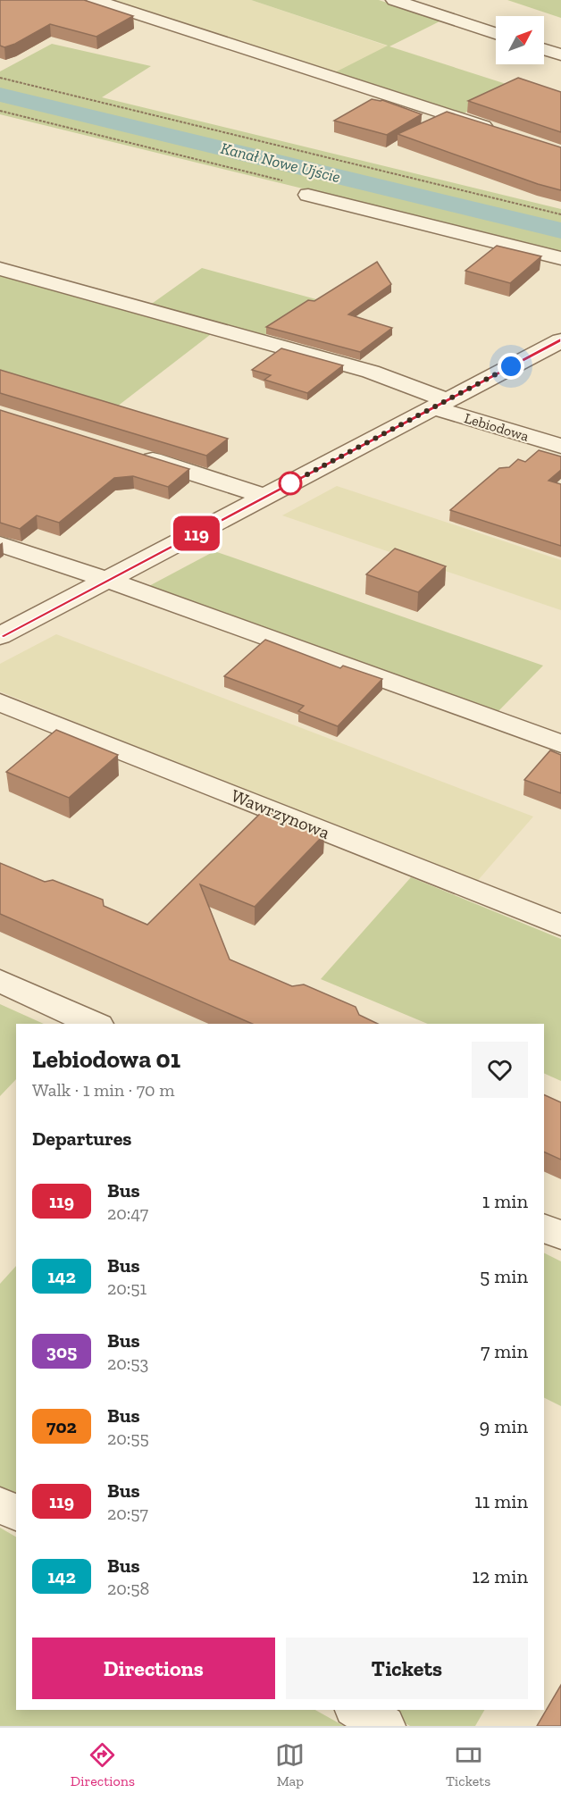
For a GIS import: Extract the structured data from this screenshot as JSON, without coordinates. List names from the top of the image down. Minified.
{"streets":{"street":["Lebiodowa","Wawrzynowa"]},"water":["Kanał Nowe Ujście"],"lines":["bus line 119"],"north":"top right","page":{"on_map":"119","heading":[["Lebiodowa 01","Walk · 1 min · 70 m"],"Departures"],"list":[{"mark":"119","name":"Bus","note":"20:47","value":"1 min"},{"mark":"142","name":"Bus","note":"20:51","value":"5 min"},{"mark":"305","name":"Bus","note":"20:53","value":"7 min"},{"mark":"702","name":"Bus","note":"20:55","value":"9 min"},{"mark":"119","name":"Bus","note":"20:57","value":"11 min"},{"mark":"142","name":"Bus","note":"20:58","value":"12 min"}],"buttons":["Directions","Tickets"],"tabs":["Directions","Map","Tickets"]}}
